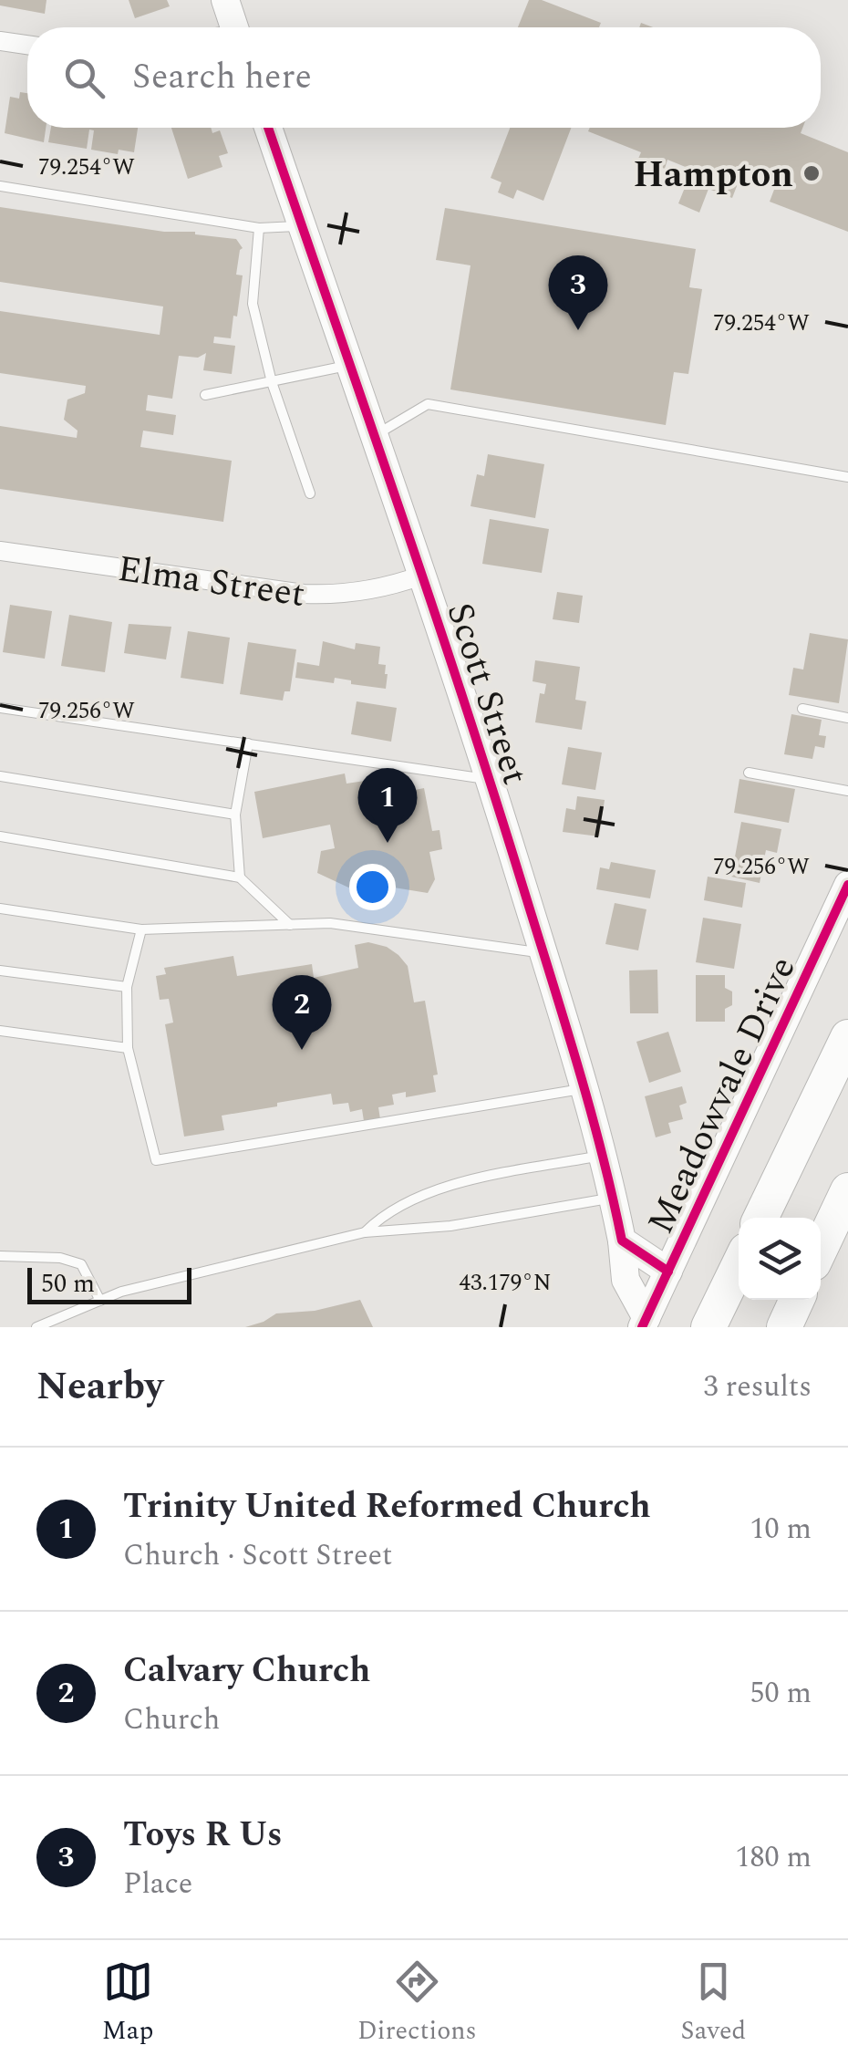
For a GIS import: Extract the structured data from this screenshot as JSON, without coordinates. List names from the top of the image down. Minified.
{"streets":{"street":["Elma Street","Scott Street","Meadowvale Drive"]},"crossings":[["Elma Street","Scott Street"],["Scott Street","Meadowvale Drive"]],"places":["Hampton"],"scale_bar":"50 m","page":{"search":"Search here","pins":["3","1","2"],"scale":"50 m","heading":["Nearby","3 results"],"list":[{"mark":"1","name":"Trinity United Reformed Church","note":"Church · Scott Street","value":"10 m"},{"mark":"2","name":"Calvary Church","note":"Church","value":"50 m"},{"mark":"3","name":"Toys R Us","note":"Place","value":"180 m"}],"nav":["Map","Directions","Saved"]},"coordinates":["79.254°W","79.256°W","43.179°N"]}
